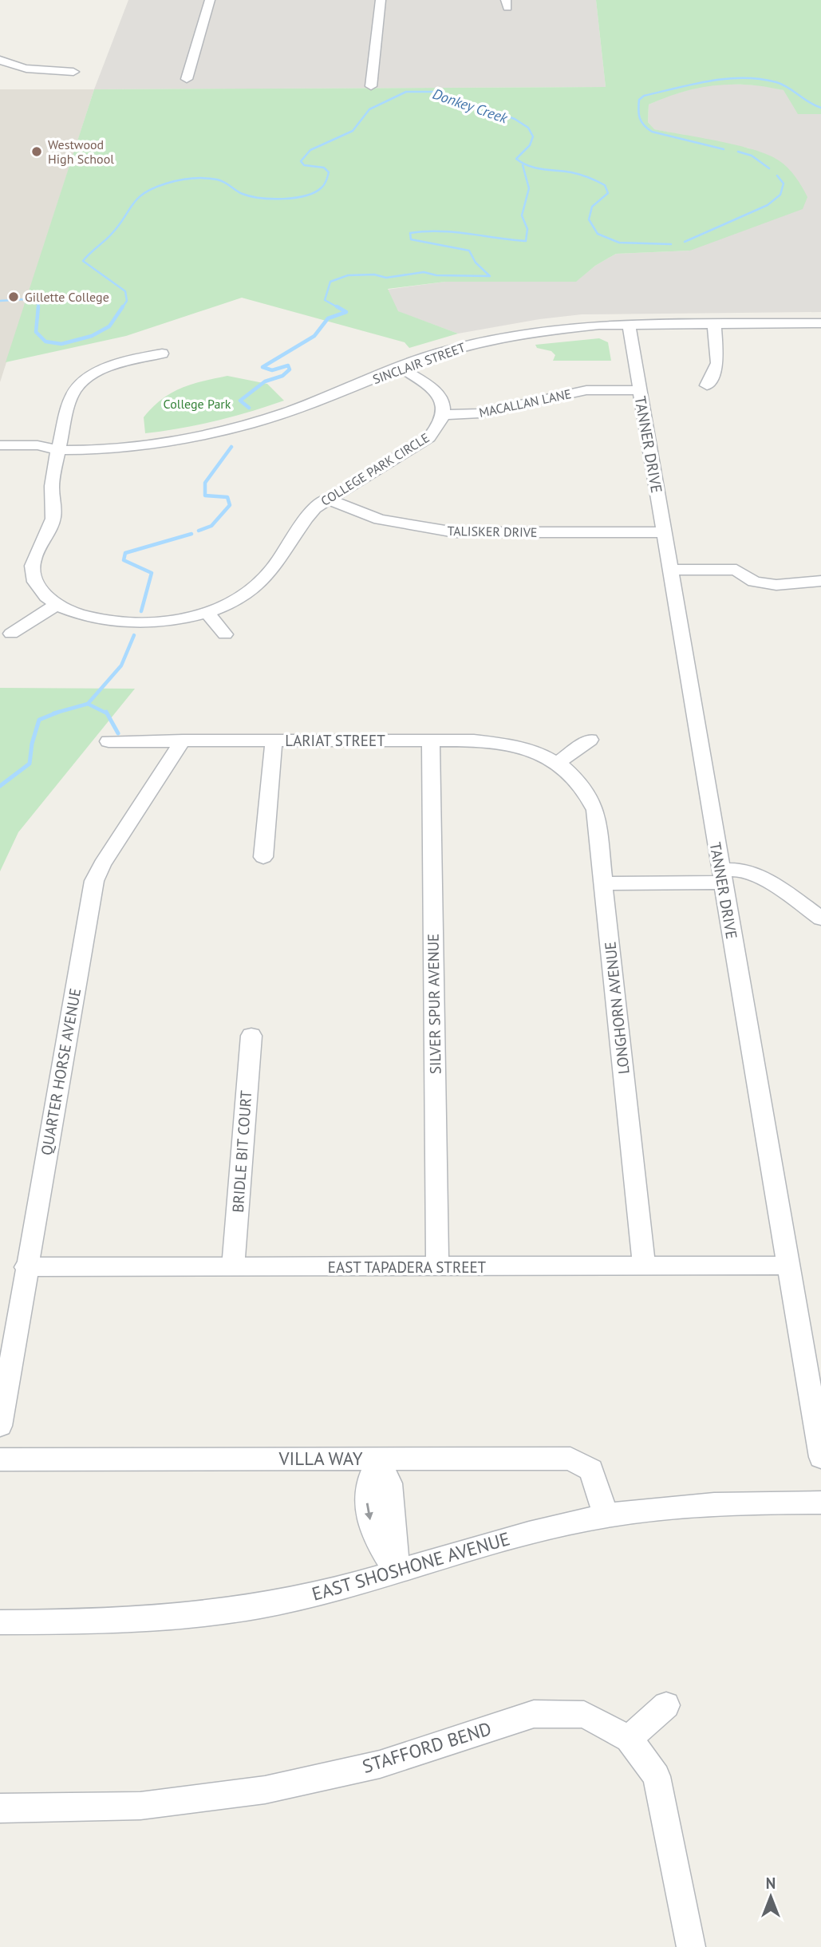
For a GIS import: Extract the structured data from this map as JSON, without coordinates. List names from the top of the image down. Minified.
{"streets":{"street":["SINCLAIR STREET","MACALLAN LANE","TANNER DRIVE","COLLEGE PARK CIRCLE","TALISKER DRIVE","LARIAT STREET","SILVER SPUR AVENUE","LONGHORN AVENUE","QUARTER HORSE AVENUE","BRIDLE BIT COURT","EAST TAPADERA STREET","VILLA WAY","EAST SHOSHONE AVENUE","STAFFORD BEND"]},"crossings":[["SINCLAIR STREET","TANNER DRIVE"],["SINCLAIR STREET","COLLEGE PARK CIRCLE"],["MACALLAN LANE","TANNER DRIVE"],["MACALLAN LANE","COLLEGE PARK CIRCLE"],["TANNER DRIVE","TALISKER DRIVE"],["TANNER DRIVE","EAST TAPADERA STREET"],["COLLEGE PARK CIRCLE","TALISKER DRIVE"],["LARIAT STREET","SILVER SPUR AVENUE"],["LARIAT STREET","LONGHORN AVENUE"],["LARIAT STREET","QUARTER HORSE AVENUE"],["SILVER SPUR AVENUE","EAST TAPADERA STREET"],["LONGHORN AVENUE","EAST TAPADERA STREET"],["QUARTER HORSE AVENUE","EAST TAPADERA STREET"],["BRIDLE BIT COURT","EAST TAPADERA STREET"],["VILLA WAY","EAST SHOSHONE AVENUE"]],"water":["Donkey Creek"],"parks":["College Park"],"places":["Westwood High School","Gillette College"],"north":"top"}
